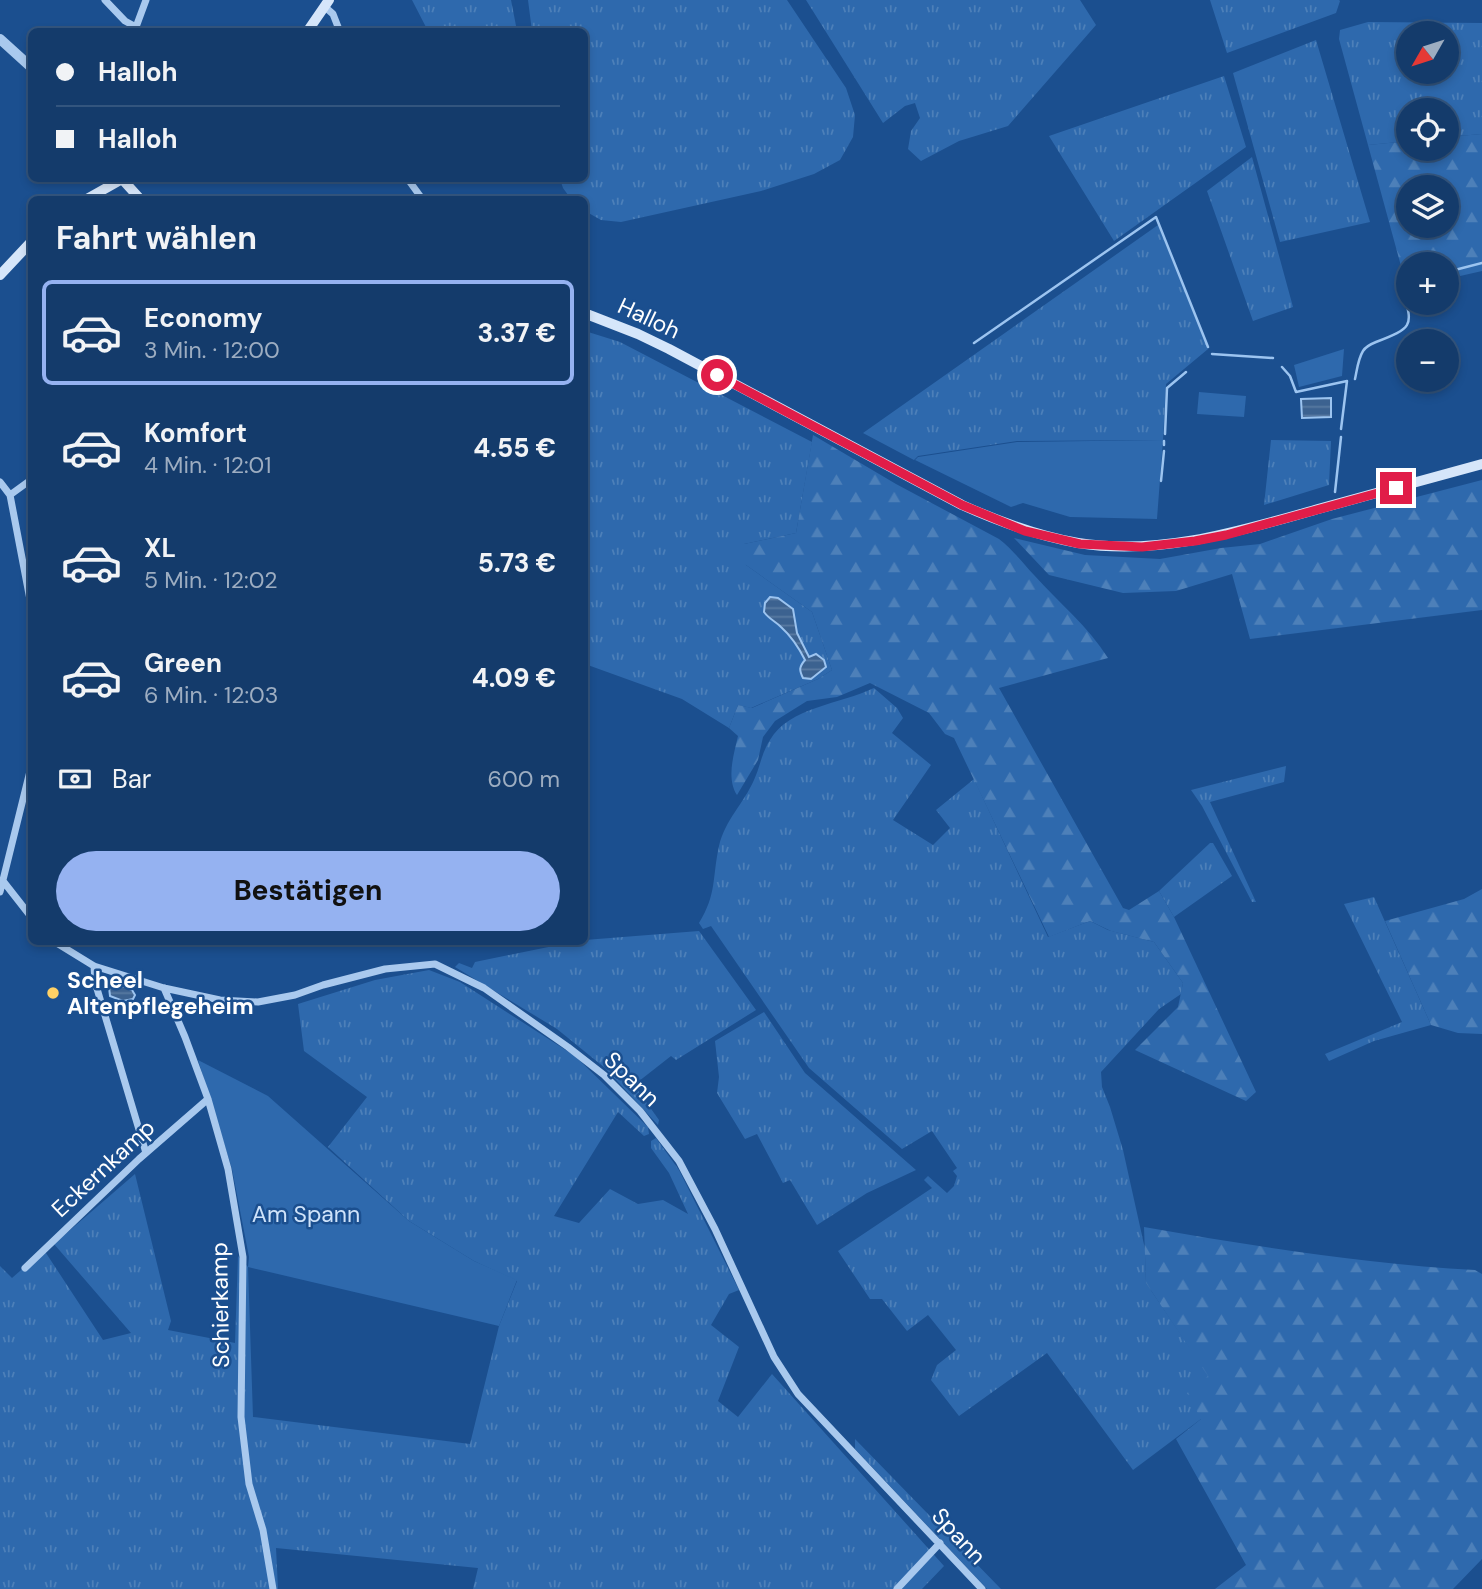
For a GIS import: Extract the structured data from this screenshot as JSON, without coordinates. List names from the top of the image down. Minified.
{"streets":{"main road":["Halloh"],"street":["Spann","Eckernkamp","Schierkamp"]},"crossings":[["Spann","Schierkamp"],["Eckernkamp","Schierkamp"]],"parks":["Am Spann"],"places":["Scheel Altenpflegeheim"],"north":"bottom left","page":{"map_buttons":["+","−"],"banner":["Halloh","Halloh"],"heading":"Fahrt wählen","list":[{"name":"Economy","note":"3 Min. · 12:00","value":"3.37 €"},{"name":"Komfort","note":"4 Min. · 12:01","value":"4.55 €"},{"name":"XL","note":"5 Min. · 12:02","value":"5.73 €"},{"name":"Green","note":"6 Min. · 12:03","value":"4.09 €"}],"pay":["Bar","600 m"],"buttons":"Bestätigen"}}
